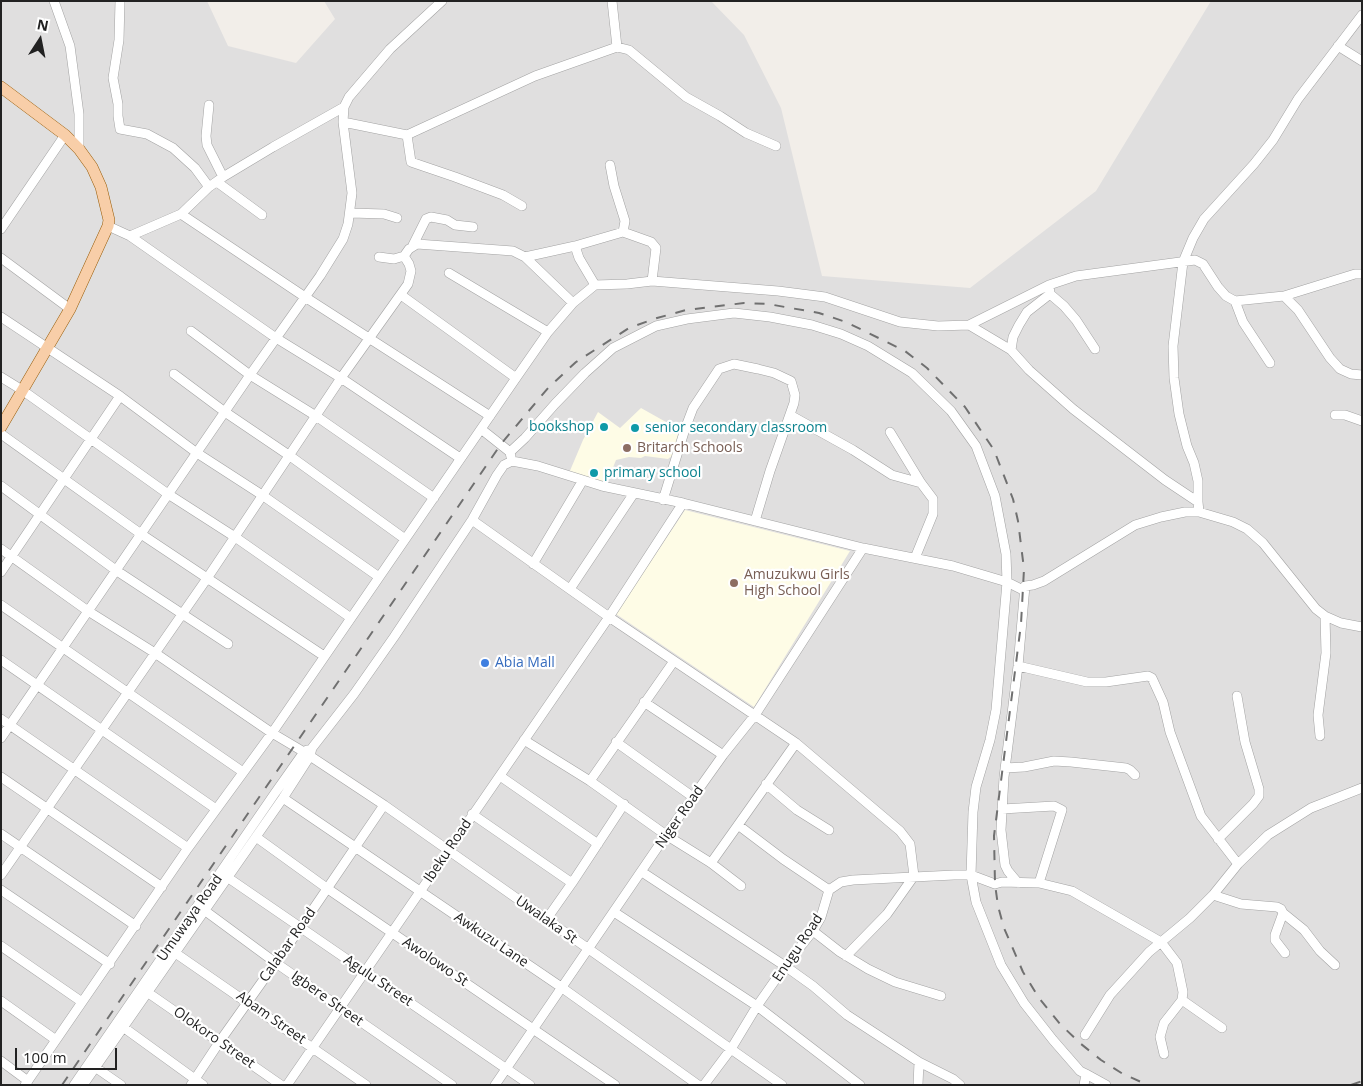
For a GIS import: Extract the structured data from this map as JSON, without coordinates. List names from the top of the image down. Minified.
{"streets":{"street":["Niger Road","Ibeku Road","Umuwaya Road","Uwalaka St","Awkuzu Lane","Calabar Road","Enugu Road","Awolowo St","Agulu Street","Igbere Street","Abam Street","Olokoro Street"]},"crossings":[["Niger Road","Uwalaka St"],["Niger Road","Awkuzu Lane"],["Niger Road","Awolowo St"],["Niger Road","Agulu Street"],["Ibeku Road","Uwalaka St"],["Ibeku Road","Awkuzu Lane"],["Ibeku Road","Awolowo St"],["Ibeku Road","Agulu Street"],["Ibeku Road","Igbere Street"],["Ibeku Road","Abam Street"],["Umuwaya Road","Uwalaka St"],["Umuwaya Road","Awkuzu Lane"],["Umuwaya Road","Awolowo St"],["Umuwaya Road","Agulu Street"],["Umuwaya Road","Igbere Street"],["Umuwaya Road","Abam Street"],["Umuwaya Road","Olokoro Street"],["Uwalaka St","Calabar Road"],["Uwalaka St","Enugu Road"],["Awkuzu Lane","Calabar Road"],["Calabar Road","Awolowo St"],["Calabar Road","Agulu Street"],["Calabar Road","Igbere Street"],["Calabar Road","Abam Street"],["Calabar Road","Olokoro Street"]],"places":["bookshop","senior secondary classroom","Britarch Schools","primary school","Amuzukwu Girls High School","Abia Mall"],"scale_bar":"100 m","north":"top"}
